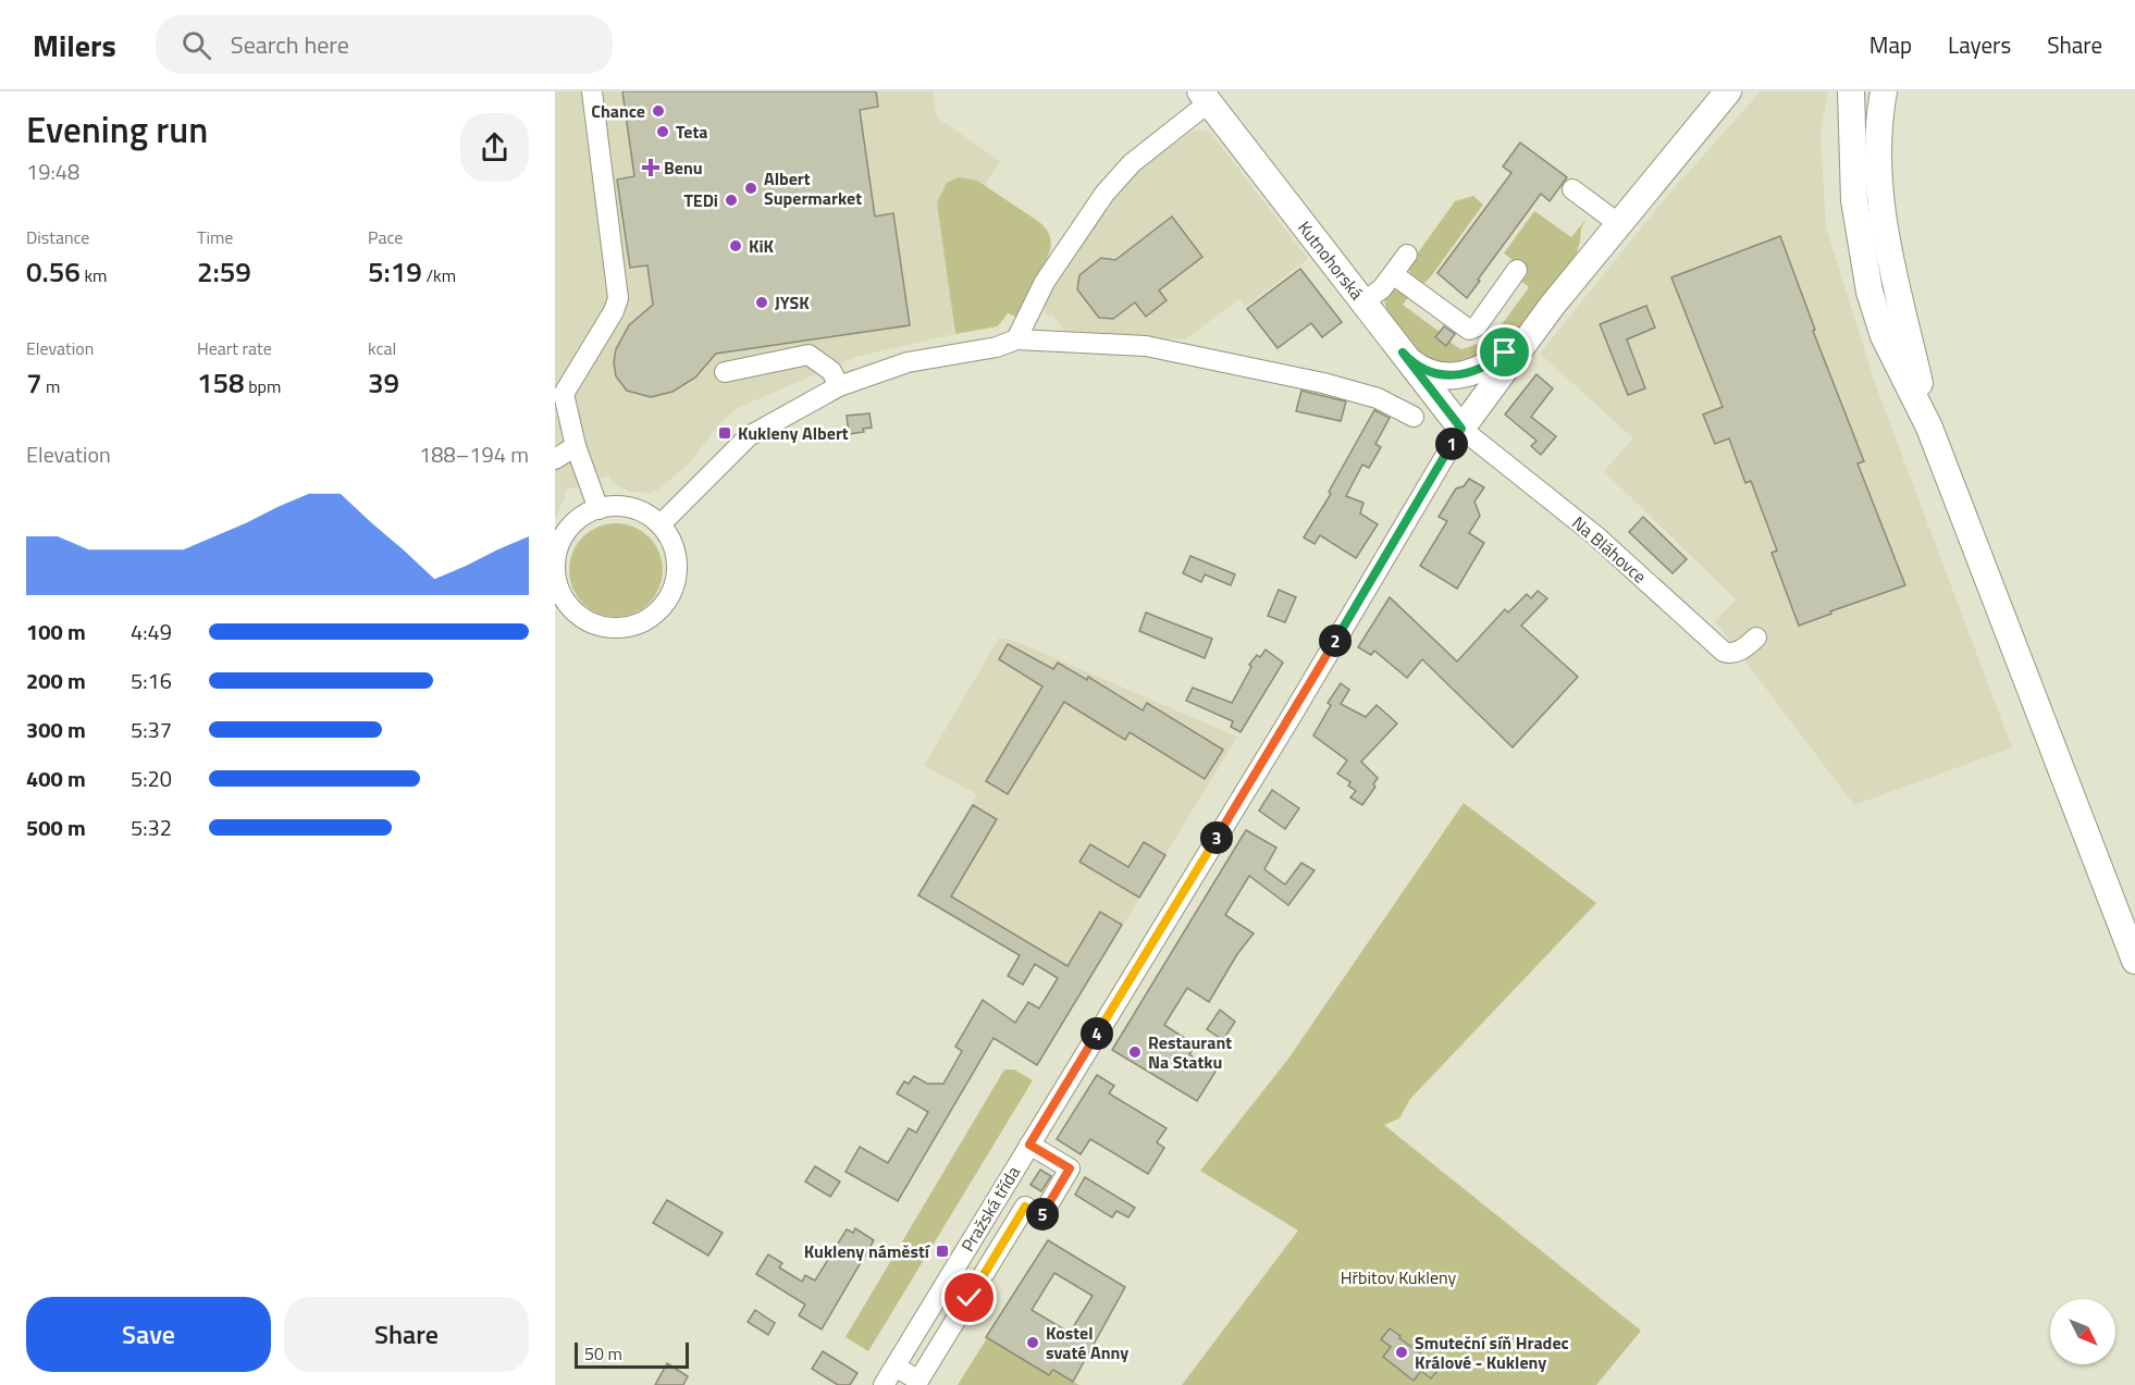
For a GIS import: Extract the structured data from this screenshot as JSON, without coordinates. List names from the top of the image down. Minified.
{"streets":{"main road":["Kutnohorská"],"street":["Na Bláhovce","Pražská třída"]},"crossings":[["Kutnohorská","Na Bláhovce"],["Kutnohorská","Pražská třída"],["Na Bláhovce","Pražská třída"]],"parks":["Hřbitov Kukleny"],"places":{"other":["Chance","Teta","Albert Supermarket","TEDi","KiK","JYSK","Restaurant Na Statku","Kostel svaté Anny","Smuteční síň Hradec Králové - Kukleny"],"health":["Benu"],"transit":["Kukleny Albert","Kukleny náměstí"]},"scale_bar":"50 m","north":"bottom right","page":{"header":"Milers","search":"Search here","nav":["Map","Layers","Share"],"heading":["Evening run","19:48"],"stats":[["Distance","0.56 km"],["Time","2:59"],["Pace","5:19 /km"],["Elevation","7 m"],["Heart rate","158 bpm"],["kcal","39"]],"chart":["Elevation","188–194 m"],"pins":["1","2","3","4","5"],"list":[{"name":"100 m","note":"4:49"},{"name":"200 m","note":"5:16"},{"name":"300 m","note":"5:37"},{"name":"400 m","note":"5:20"},{"name":"500 m","note":"5:32"}],"buttons":["Save","Share"],"scale":"50 m"}}
